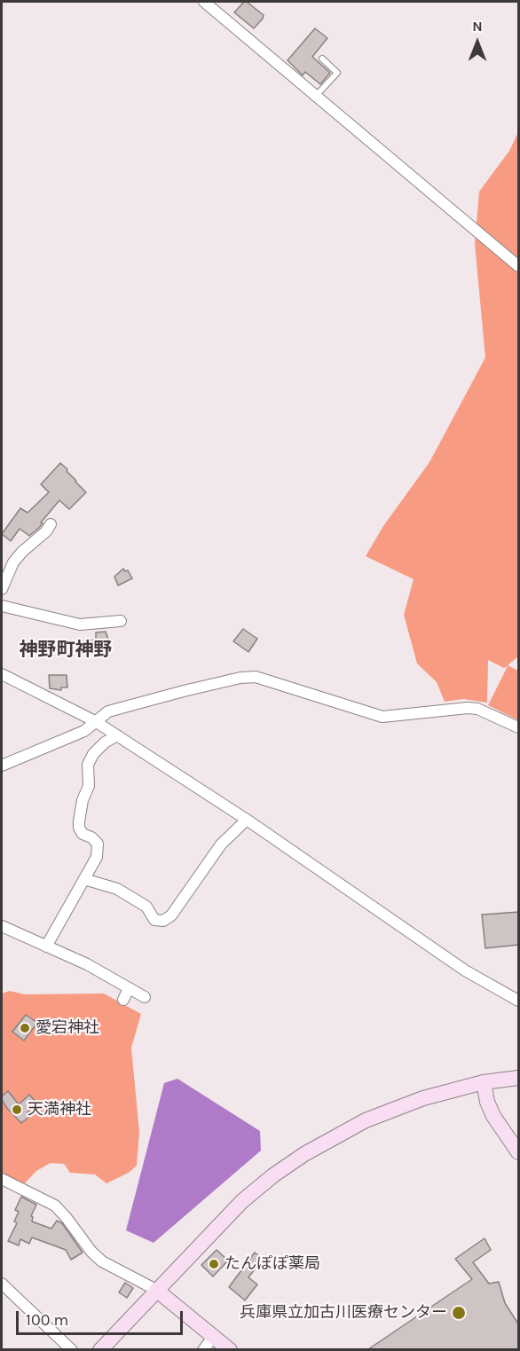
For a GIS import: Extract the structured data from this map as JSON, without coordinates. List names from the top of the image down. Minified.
{"districts":["神野町神野"],"places":["愛宕神社","天満神社","たんぽぽ薬局","兵庫県立加古川医療センター"],"scale_bar":"100 m","north":"top"}
